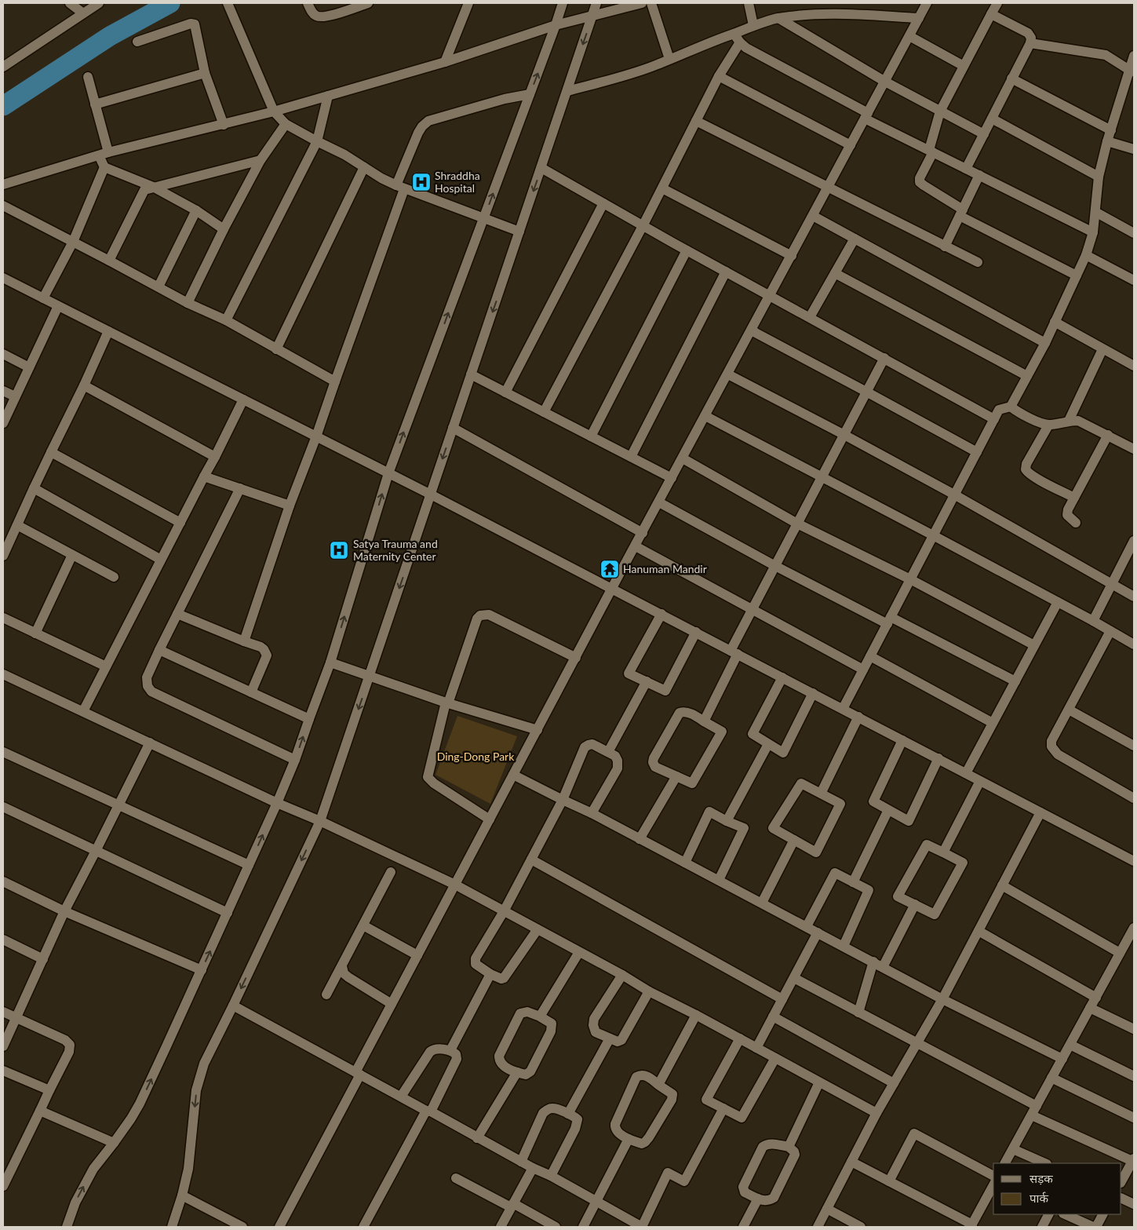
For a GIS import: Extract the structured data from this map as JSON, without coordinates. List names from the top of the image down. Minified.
{"parks":["Ding-Dong Park"],"places":{"hospital":["Shraddha Hospital","Satya Trauma and Maternity Center"],"temple":["Hanuman Mandir"]},"legend":["सड़क","पार्क"]}
